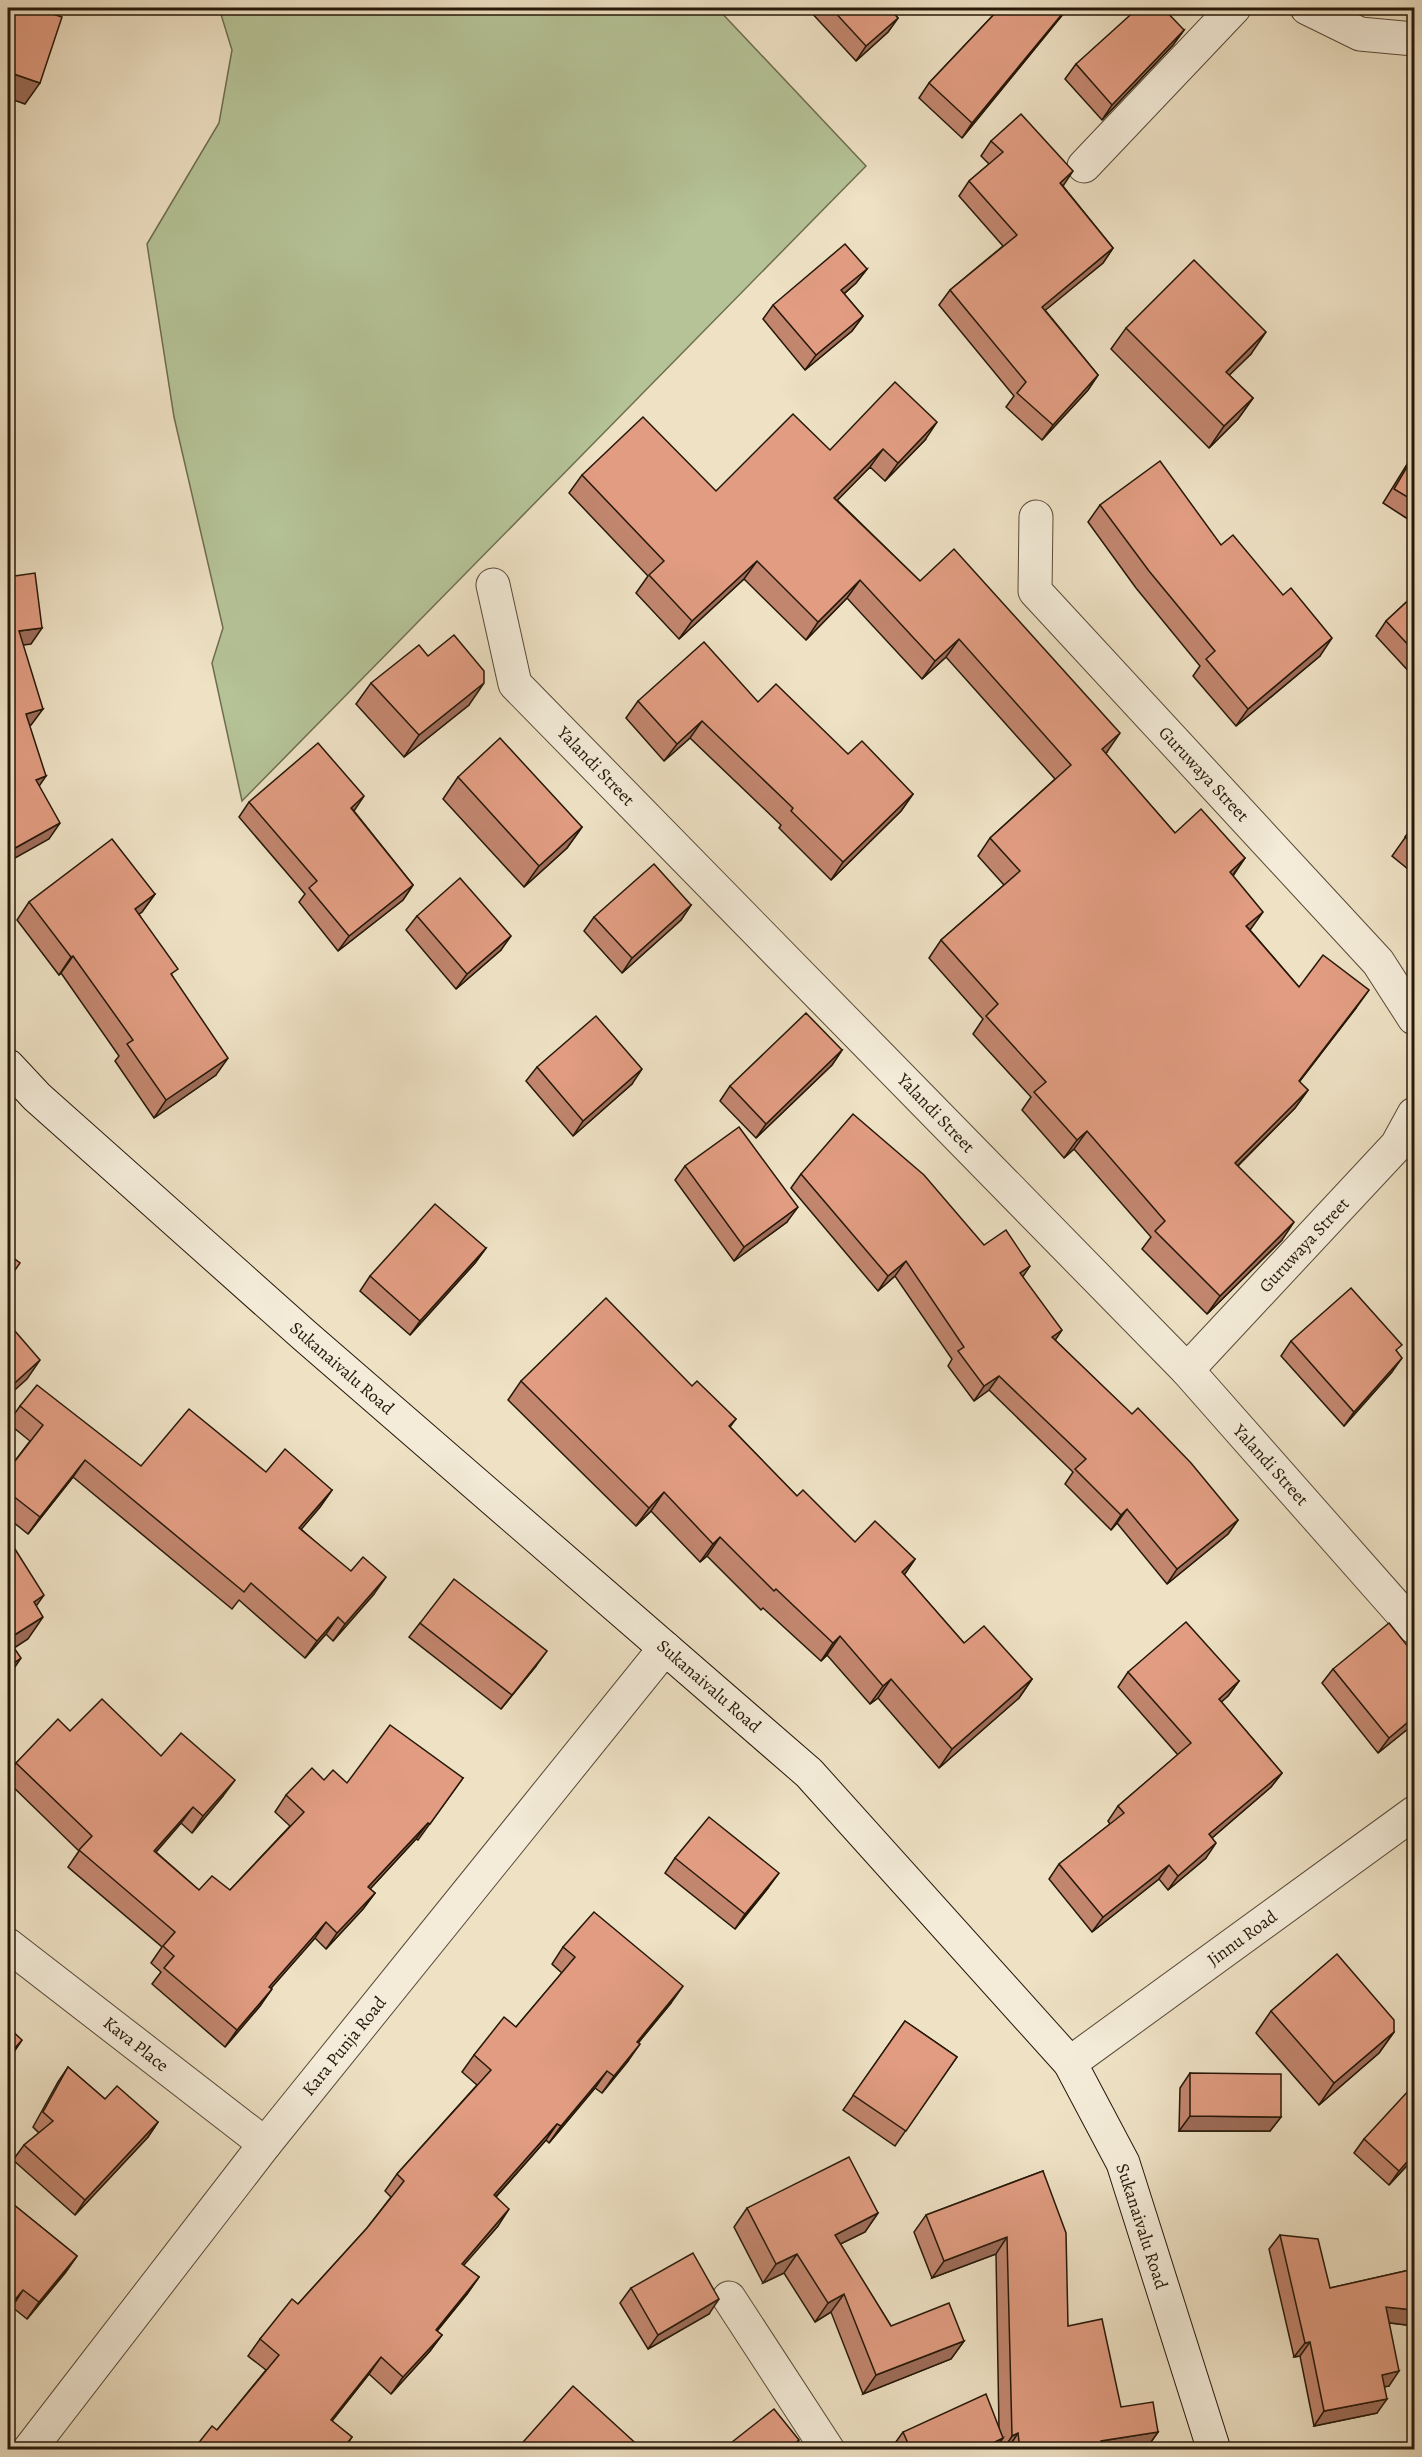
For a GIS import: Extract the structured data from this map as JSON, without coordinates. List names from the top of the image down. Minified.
{"streets":{"street":["Yalandi Street","Guruwaya Street","Sukanaivalu Road","Jinnu Road","Kava Place","Kara Punja Road"]},"crossings":[["Yalandi Street","Guruwaya Street"],["Sukanaivalu Road","Jinnu Road"],["Sukanaivalu Road","Kara Punja Road"],["Kava Place","Kara Punja Road"]]}
